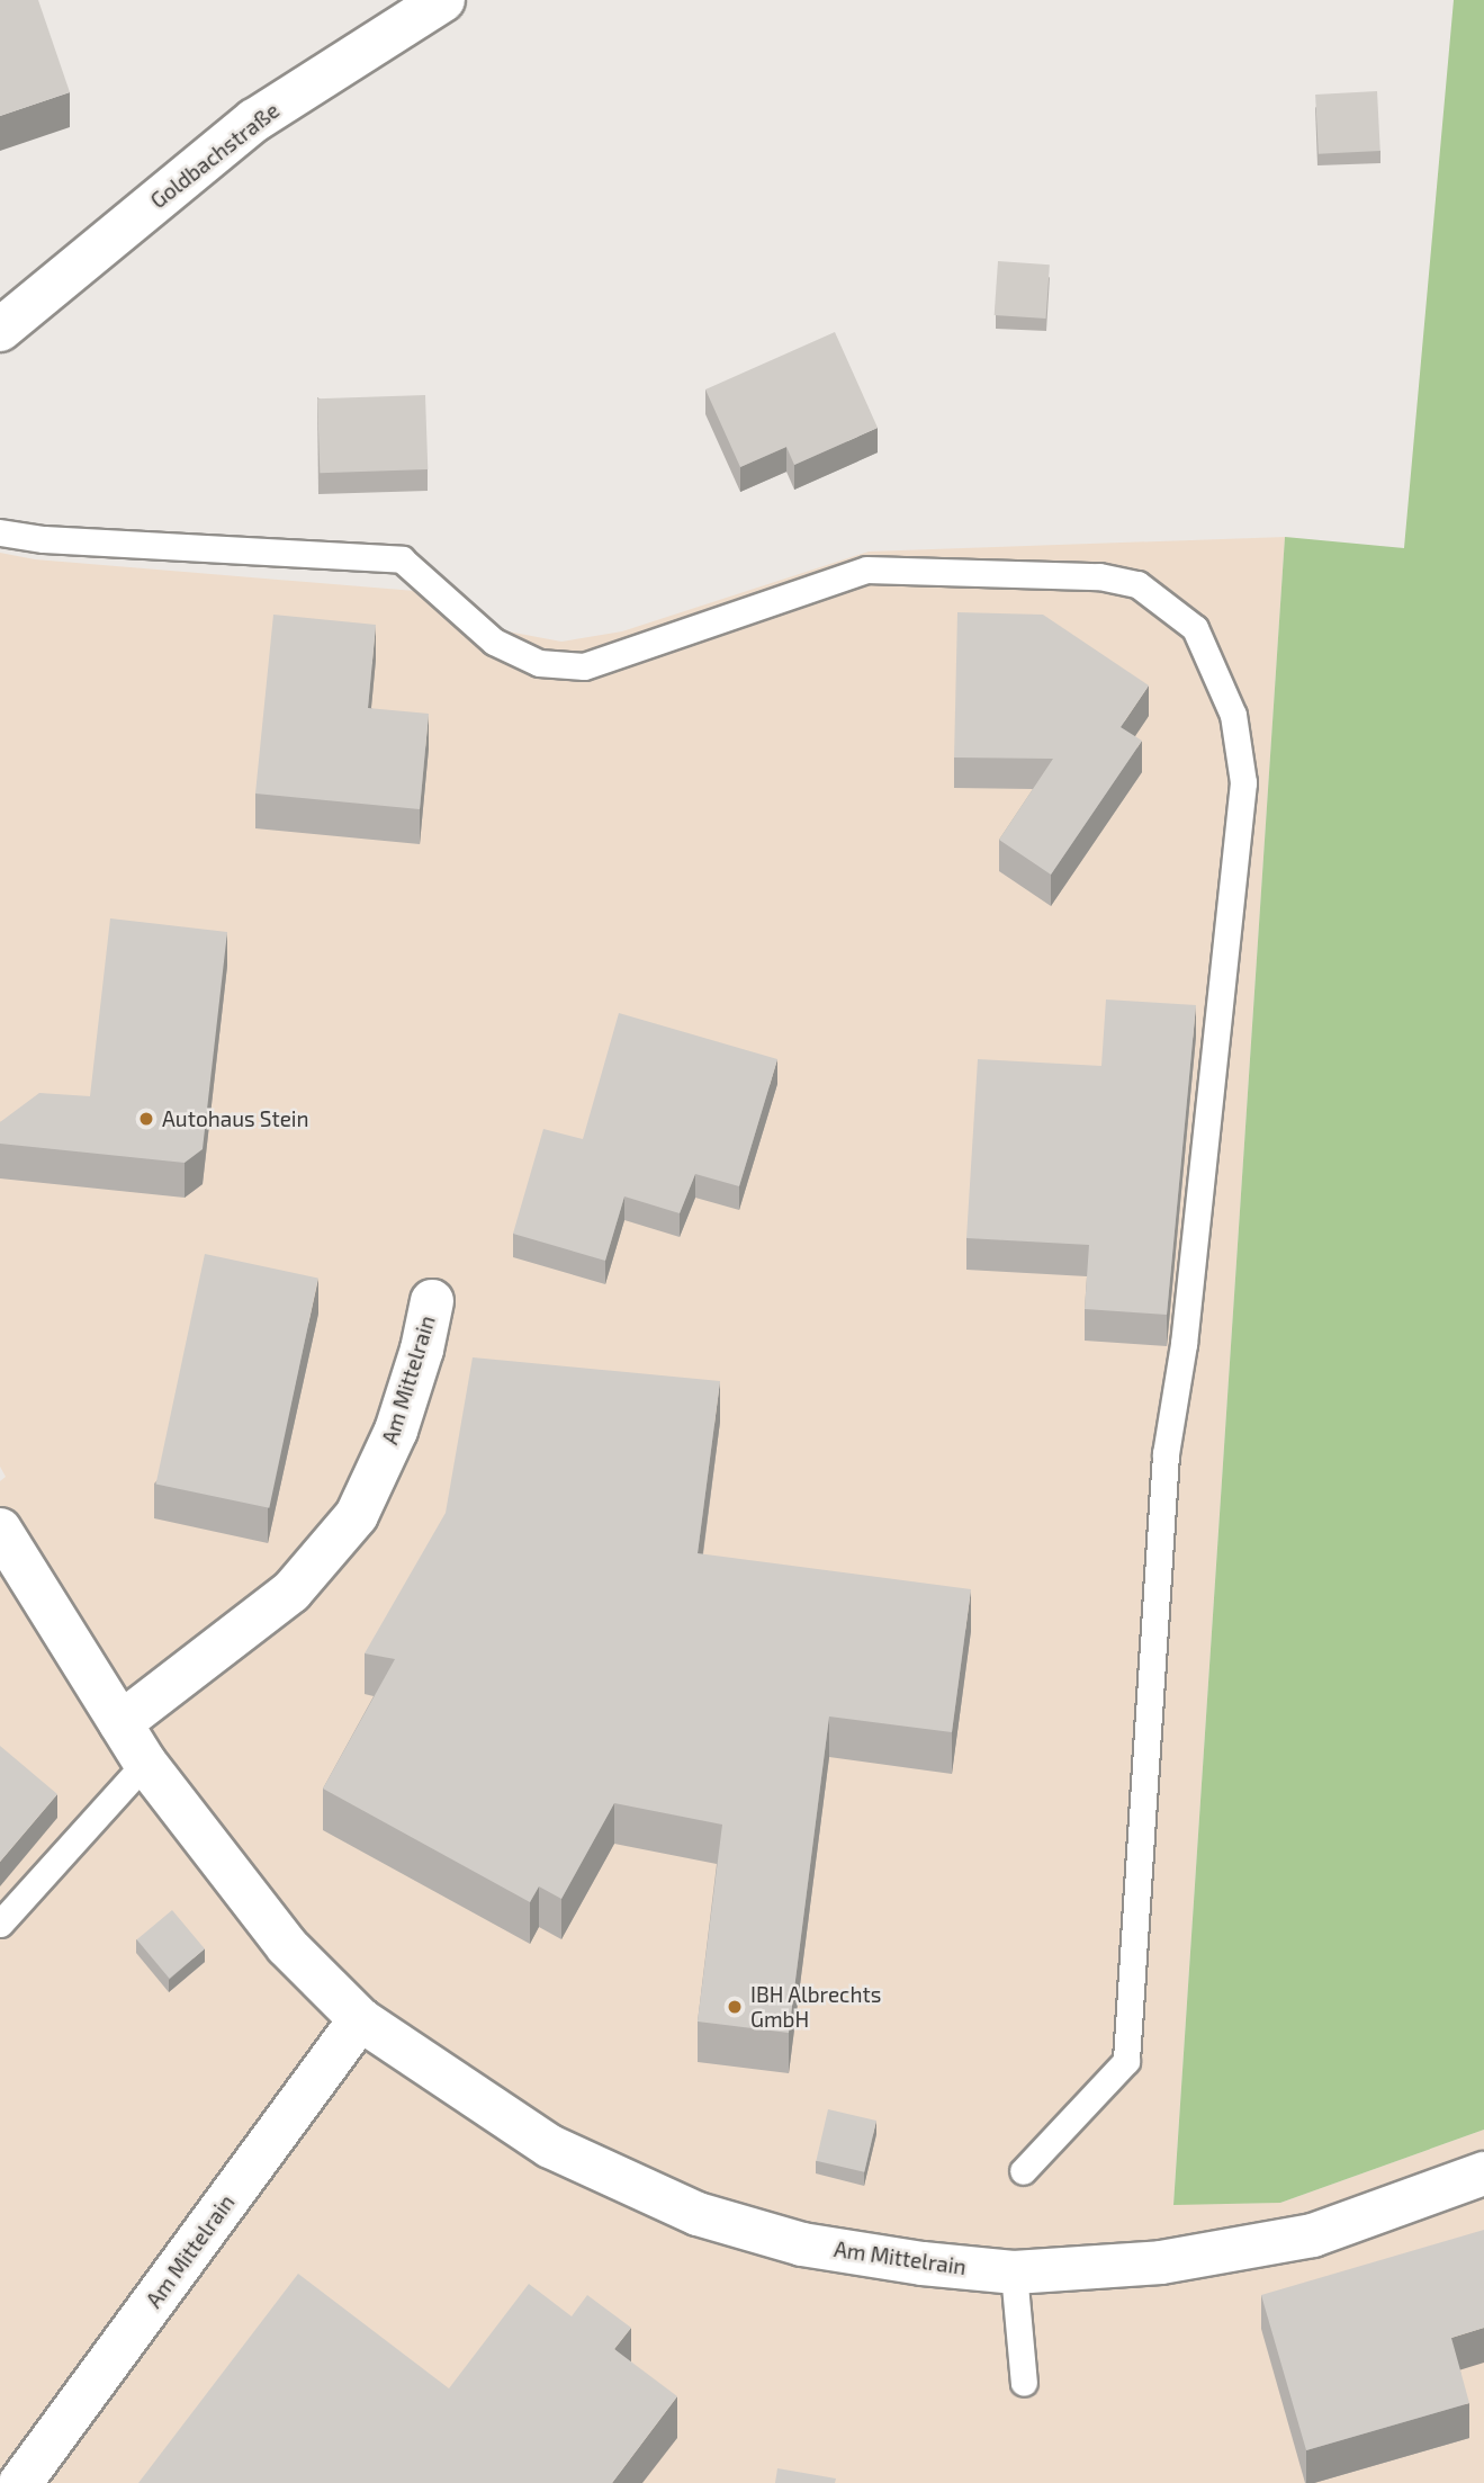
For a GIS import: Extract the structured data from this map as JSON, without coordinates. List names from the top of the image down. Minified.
{"streets":{"street":["Goldbachstraße","Am Mittelrain"]},"places":["Autohaus Stein","IBH Albrechts GmbH"]}
